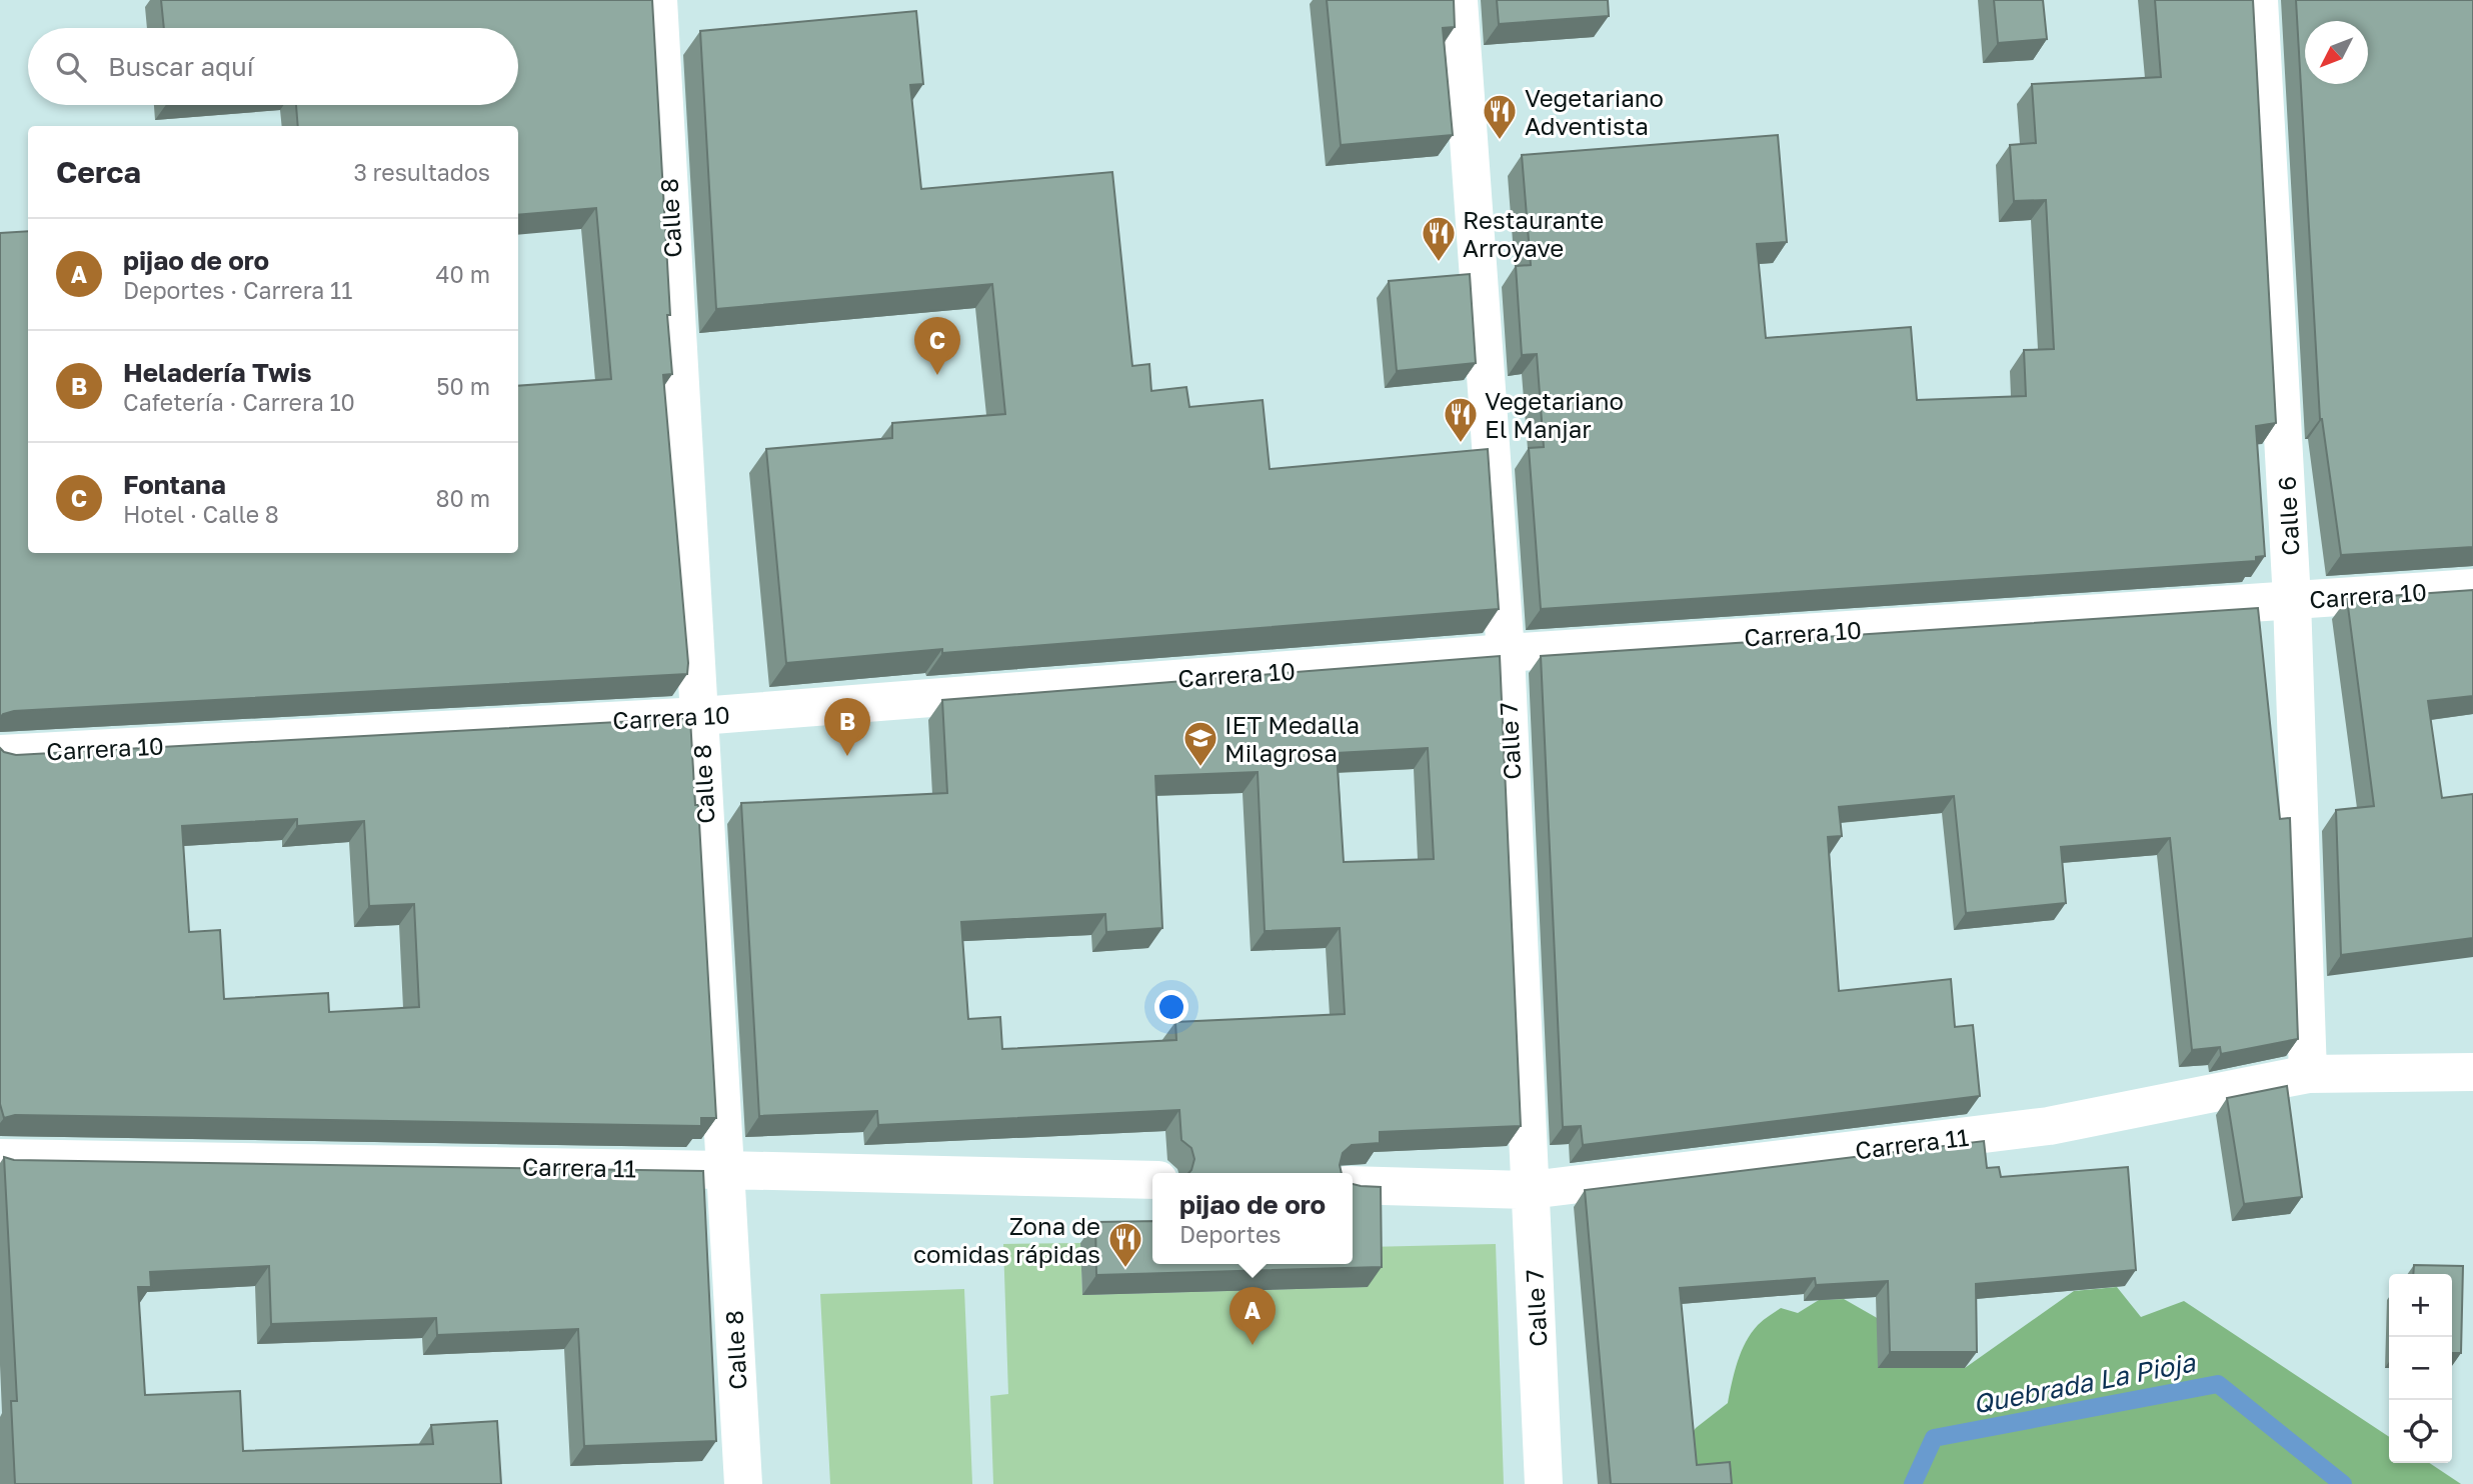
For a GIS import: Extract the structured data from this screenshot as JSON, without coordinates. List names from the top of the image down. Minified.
{"streets":{"street":["Calle 8","Calle 6","Carrera 10","Calle 7","Carrera 11"]},"crossings":[["Calle 8","Carrera 10"],["Calle 8","Carrera 11"],["Calle 6","Carrera 10"],["Calle 6","Carrera 11"],["Carrera 10","Calle 7"],["Calle 7","Carrera 11"]],"water":["Quebrada La Pioja"],"places":{"restaurant":["Vegetariano Adventista","Restaurante Arroyave","Vegetariano El Manjar","Zona de comidas rápidas"],"school or university":["IET Medalla Milagrosa"]},"north":"bottom left","page":{"search":"Buscar aquí","heading":["Cerca","3 resultados"],"list":[{"mark":"A","name":"pijao de oro","note":"Deportes · Carrera 11","value":"40 m"},{"mark":"B","name":"Heladería Twis","note":"Cafetería · Carrera 10","value":"50 m"},{"mark":"C","name":"Fontana","note":"Hotel · Calle 8","value":"80 m"}],"pins":["C","B","A"],"popup":["pijao de oro","Deportes"],"map_buttons":["+","−"]}}
